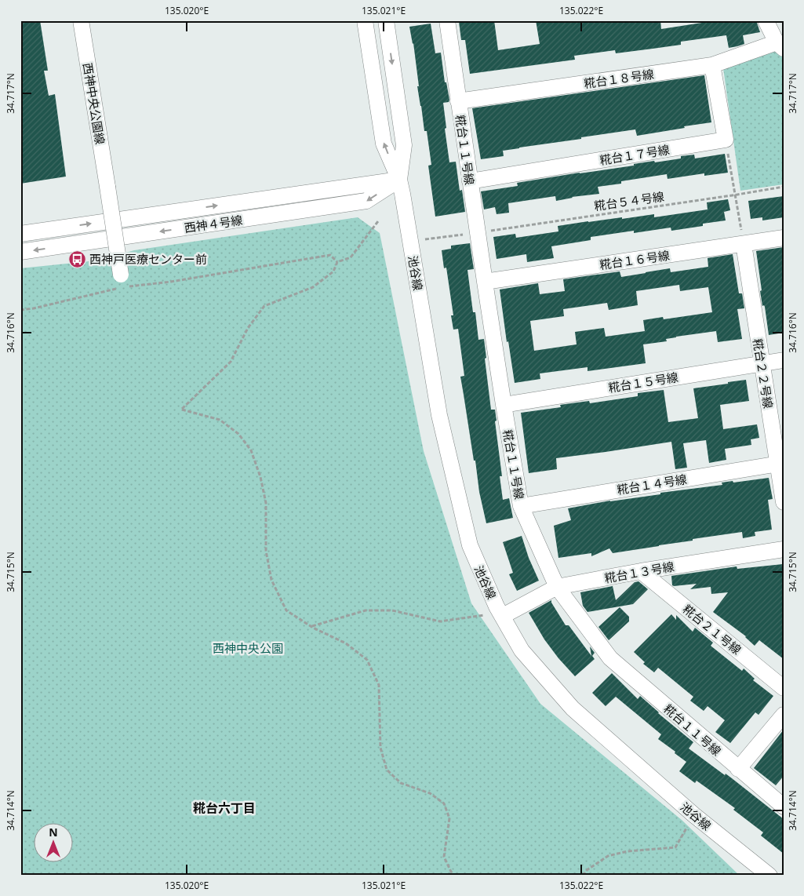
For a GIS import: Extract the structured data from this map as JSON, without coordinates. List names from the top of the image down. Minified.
{"streets":{"street":["糀台１８号線","西神中央公園線","糀台１１号線","糀台１７号線","西神４号線","糀台１６号線","池谷線","糀台２２号線","糀台１５号線","糀台１４号線","糀台１３号線","糀台２１号線"],"path":["糀台５４号線"]},"crossings":[["糀台１８号線","糀台１１号線"],["糀台１１号線","糀台１７号線"],["糀台１１号線","糀台５４号線"],["糀台１１号線","糀台１６号線"],["糀台１１号線","糀台１５号線"],["糀台１１号線","糀台１４号線"],["糀台１１号線","糀台１３号線"],["糀台５４号線","池谷線"],["西神４号線","池谷線"],["糀台１６号線","糀台２２号線"],["池谷線","糀台１３号線"],["糀台２２号線","糀台１５号線"],["糀台２２号線","糀台１４号線"],["糀台１３号線","糀台２１号線"]],"districts":["糀台六丁目"],"parks":["西神中央公園"],"places":{"bus stop":["西神戸医療センター前"]},"north":"top","coordinates":["135.020°E","135.021°E","135.022°E","34.717°N","34.716°N","34.715°N","34.714°N"]}
